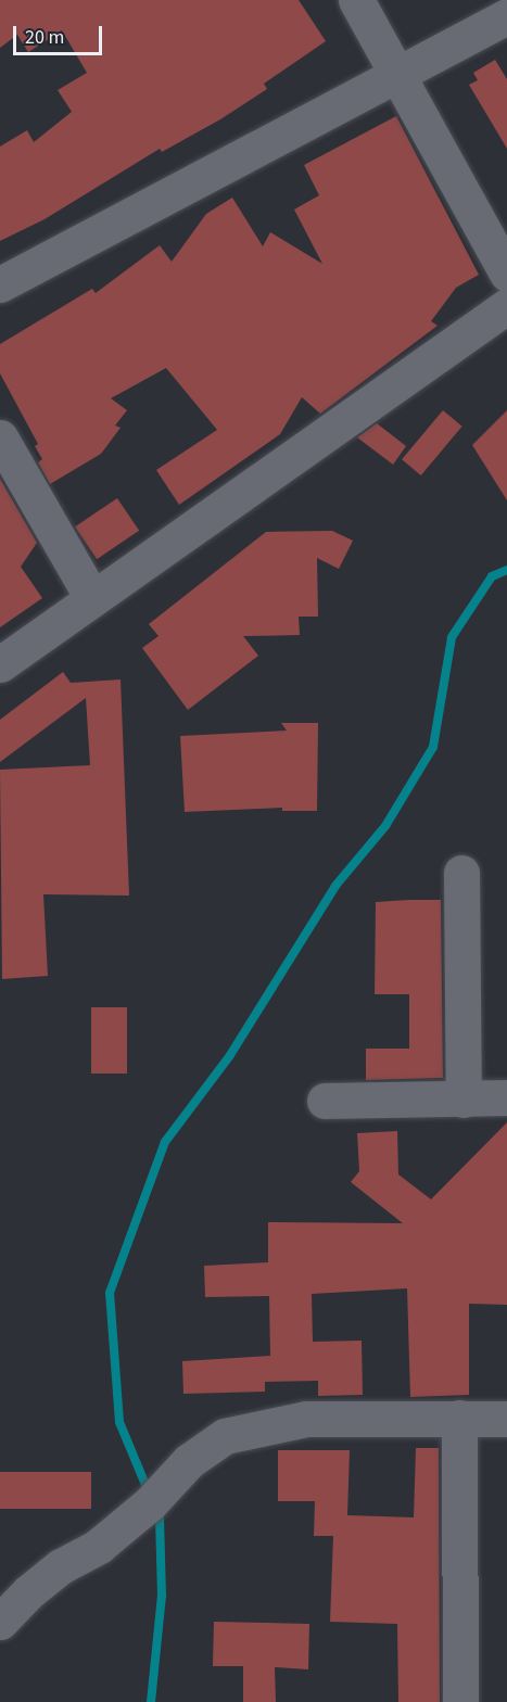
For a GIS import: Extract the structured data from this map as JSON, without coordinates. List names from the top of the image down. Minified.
{"scale_bar":"20 m"}
